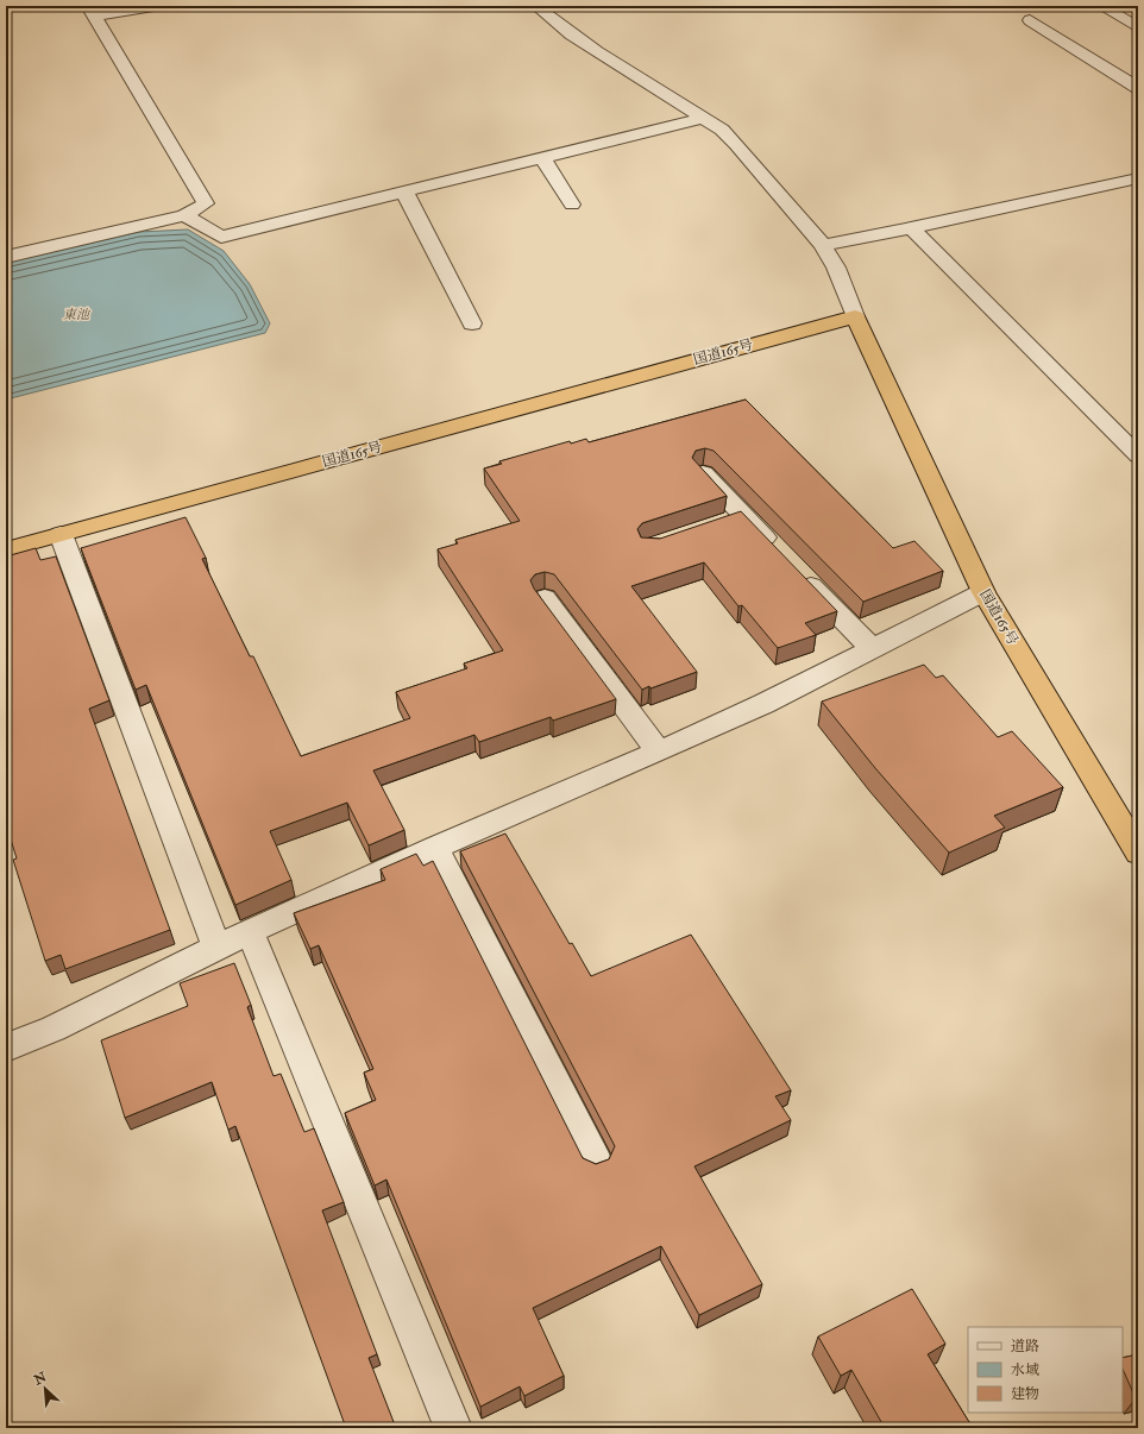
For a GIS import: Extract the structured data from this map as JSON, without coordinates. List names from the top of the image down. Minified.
{"streets":{"highway":["国道165号"]},"water":["東池"],"legend":["道路","水域","建物"],"north":"top left"}
